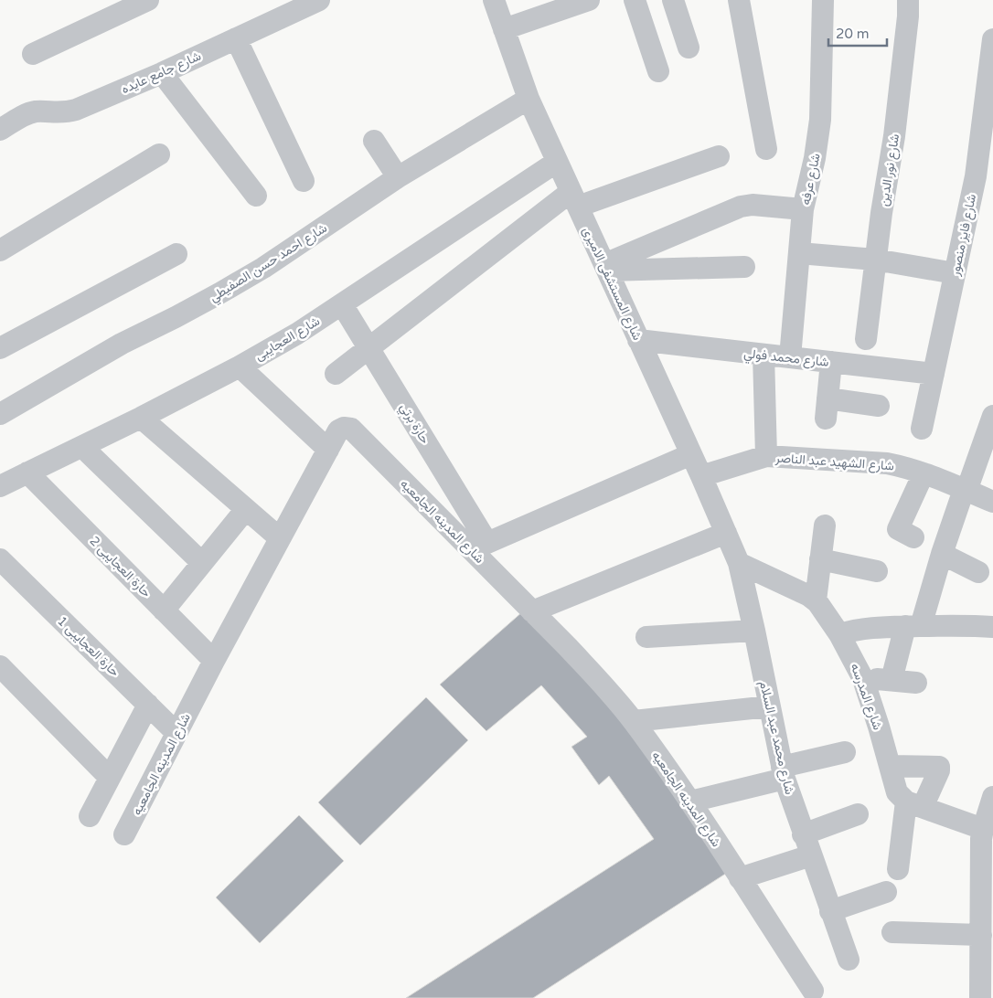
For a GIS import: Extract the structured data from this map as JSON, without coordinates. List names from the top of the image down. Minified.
{"streets":{"street":["شارع جامع عايده","شارع نور الدين","شارع عرفه","شارع فايز منصور","شارع احمد حسن الصفيطي","شارع المستشفى الاميرى","شارع العجايبى","شارع محمد فولي","حارة برتي","شارع الشهيد عبد الناصر","شارع المدينه الجامعيه","حارة العجايبى 2","حارة العجايبى 1","شارع المدرسه","شارع محمد عبد السلام"]},"crossings":[["شارع عرفه","شارع محمد فولي"],["شارع فايز منصور","شارع محمد فولي"],["شارع احمد حسن الصفيطي","شارع المستشفى الاميرى"],["شارع المستشفى الاميرى","شارع العجايبى"],["شارع المستشفى الاميرى","شارع محمد فولي"],["شارع المستشفى الاميرى","شارع الشهيد عبد الناصر"],["شارع المستشفى الاميرى","شارع المدرسه"],["شارع المستشفى الاميرى","شارع محمد عبد السلام"],["شارع العجايبى","حارة برتي"],["شارع العجايبى","حارة العجايبى 2"],["حارة برتي","شارع المدينه الجامعيه"],["شارع المدينه الجامعيه","حارة العجايبى 2"],["شارع المدينه الجامعيه","حارة العجايبى 1"],["شارع المدرسه","شارع محمد عبد السلام"]],"scale_bar":"20 m"}
